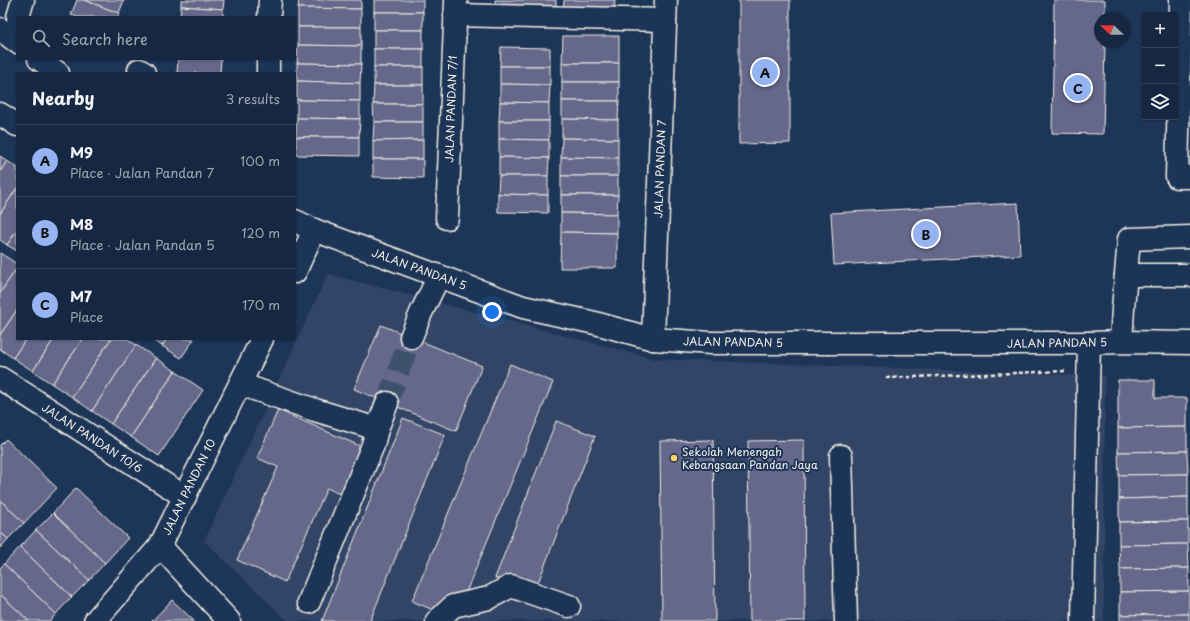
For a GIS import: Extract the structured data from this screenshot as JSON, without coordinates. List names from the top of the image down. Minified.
{"streets":{"street":["JALAN PANDAN 7/1","JALAN PANDAN 7","JALAN PANDAN 5","JALAN PANDAN 10/6","JALAN PANDAN 10"]},"crossings":[["JALAN PANDAN 7","JALAN PANDAN 5"],["JALAN PANDAN 10/6","JALAN PANDAN 10"]],"places":["Sekolah Menengah Kebangsaan Pandan Jaya"],"north":"left","page":{"map_buttons":["+","−"],"search":"Search here","pins":["A","C","B"],"heading":["Nearby","3 results"],"list":[{"mark":"A","name":"M9","note":"Place · Jalan Pandan 7","value":"100 m"},{"mark":"B","name":"M8","note":"Place · Jalan Pandan 5","value":"120 m"},{"mark":"C","name":"M7","note":"Place","value":"170 m"}]}}
